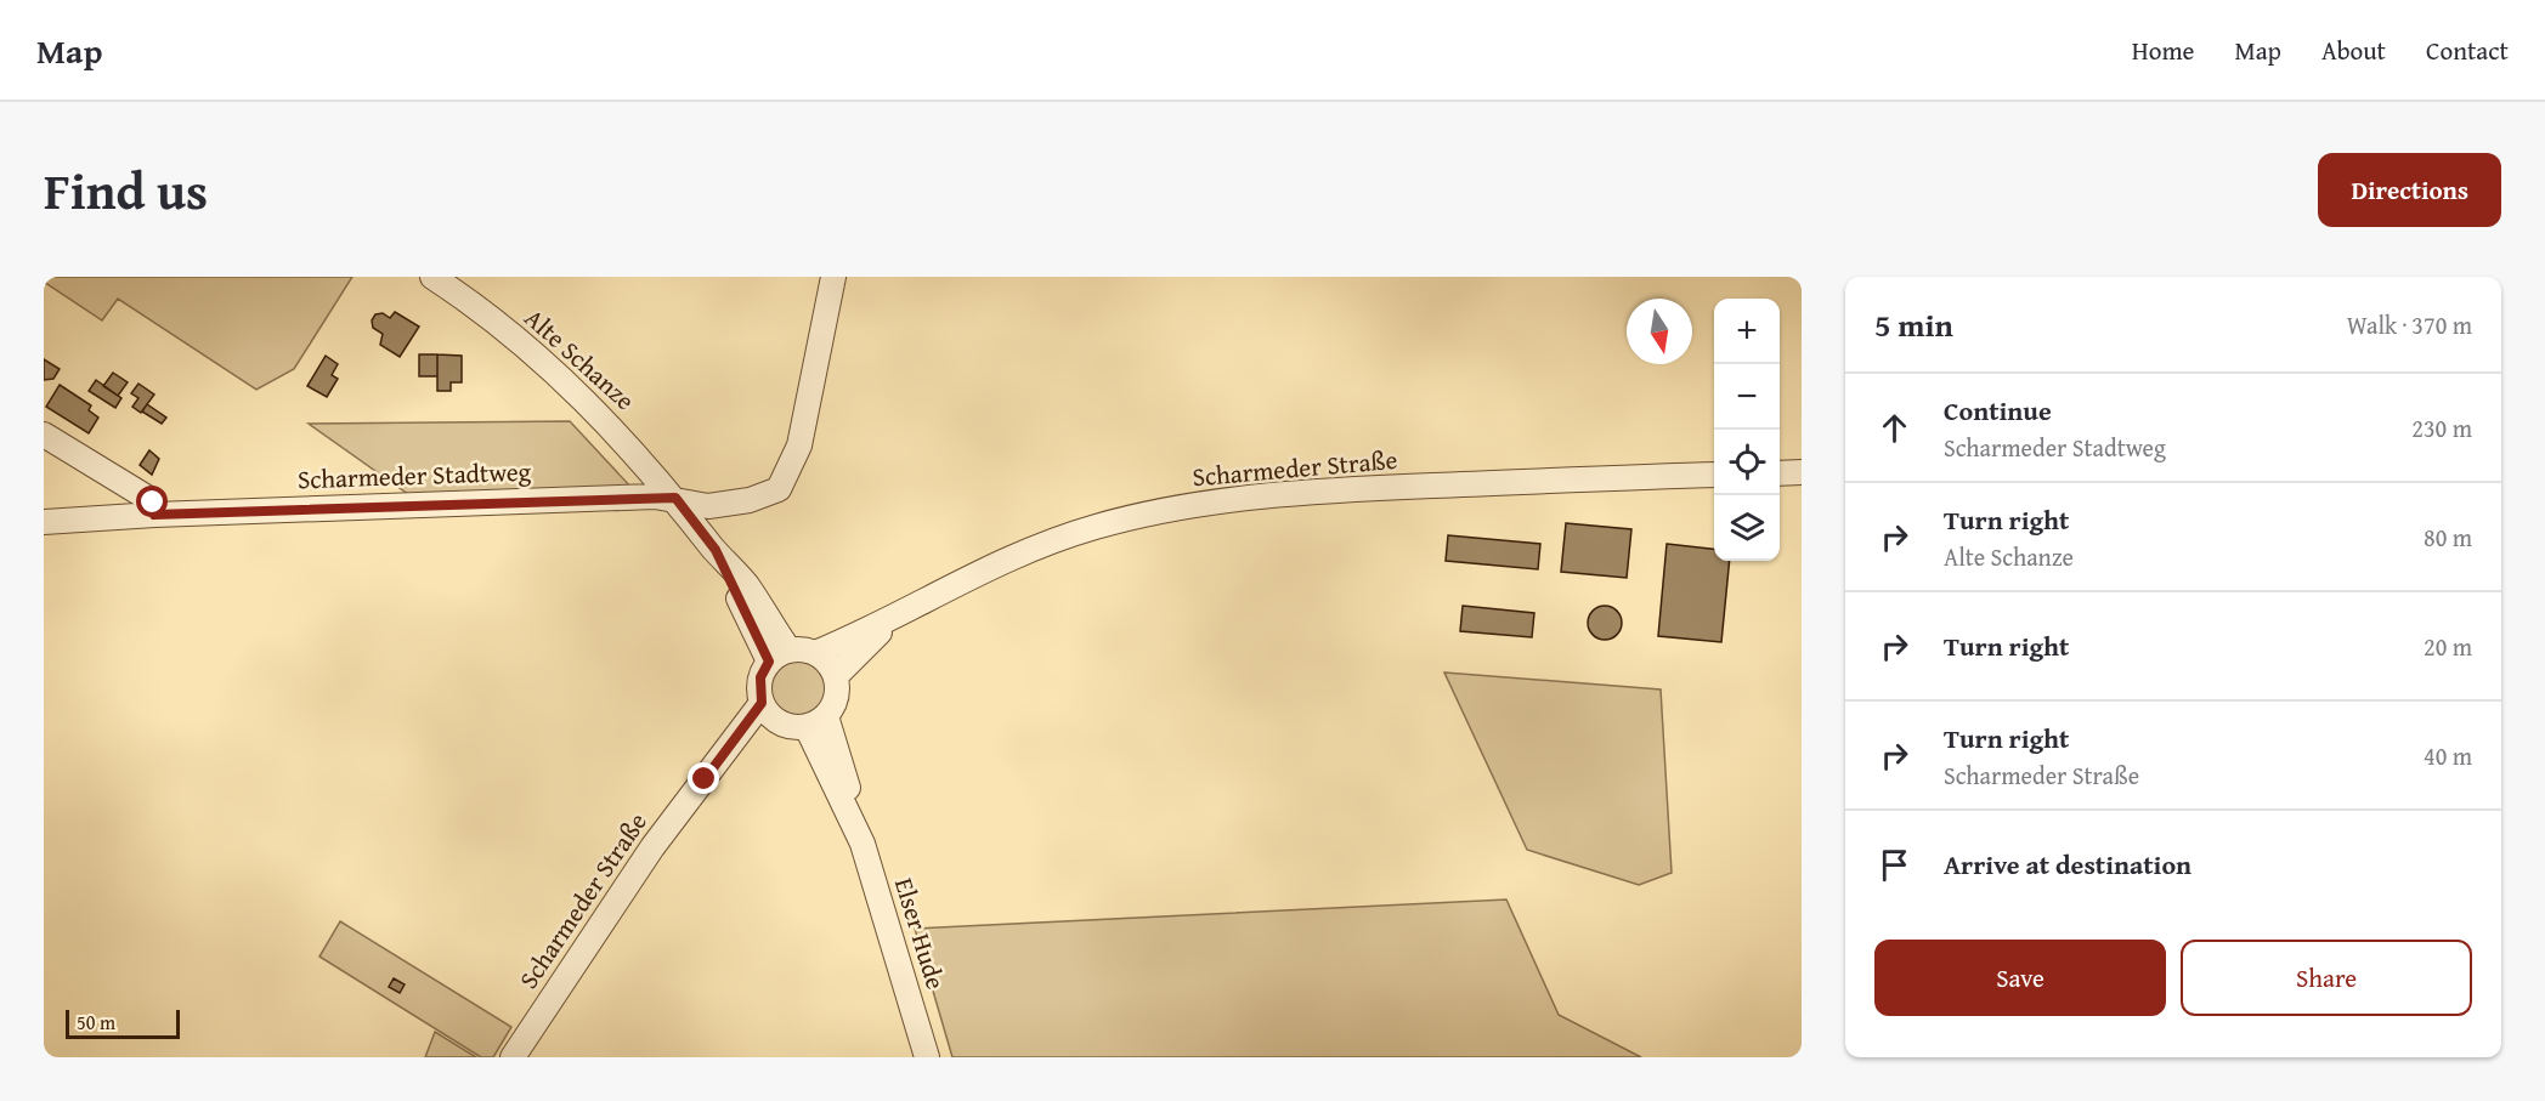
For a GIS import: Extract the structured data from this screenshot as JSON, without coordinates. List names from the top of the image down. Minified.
{"streets":{"street":["Alte Schanze","Scharmeder Straße","Scharmeder Stadtweg","Elser Hude"]},"crossings":[["Alte Schanze","Scharmeder Straße"],["Alte Schanze","Scharmeder Stadtweg"],["Alte Schanze","Elser Hude"],["Scharmeder Straße","Elser Hude"]],"scale_bar":"50 m","north":"bottom","page":{"header":"Map","nav":["Home","Map","About","Contact"],"title":"Find us","buttons":["Directions",["Save","Share"]],"heading":["5 min","Walk · 370 m"],"map_buttons":["+","−"],"list":[["Continue","Scharmeder Stadtweg","230 m"],["Turn right","Alte Schanze","80 m"],["Turn right","20 m"],["Turn right","Scharmeder Straße","40 m"],"Arrive at destination"],"scale":"50 m"}}
